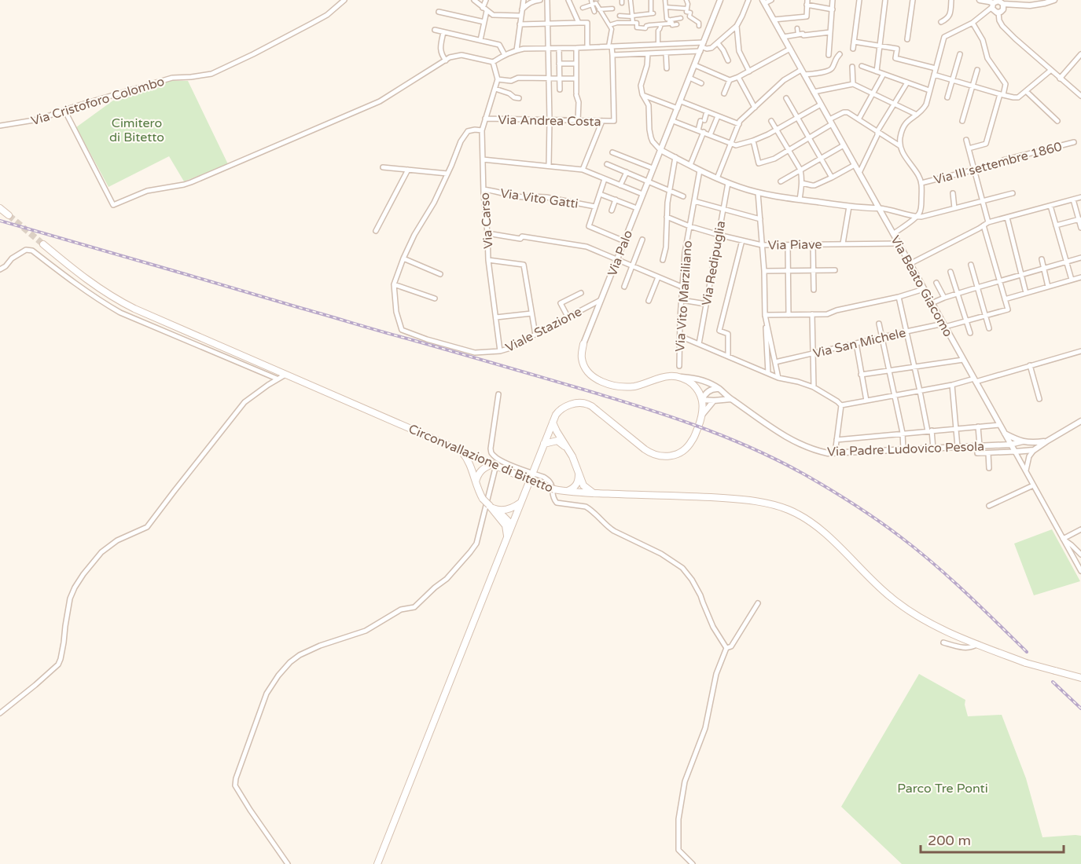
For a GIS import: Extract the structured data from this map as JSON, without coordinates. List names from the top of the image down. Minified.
{"streets":{"main road":["Via Palo","Circonvallazione di Bitetto"],"street":["Via Cristoforo Colombo","Via Andrea Costa","Via III settembre 1860","Via Vito Gatti","Via Carso","Via Piave","Via Redipuglia","Via Beato Giacomo","Via Vito Marziliano","Viale Stazione","Via San Michele","Via Padre Ludovico Pesola"]},"crossings":[["Via Andrea Costa","Via Carso"],["Via Vito Gatti","Via Carso"],["Via Vito Gatti","Via Palo"],["Via Carso","Viale Stazione"],["Via Piave","Via Redipuglia"],["Via Piave","Via Beato Giacomo"],["Via Piave","Via Vito Marziliano"],["Via Palo","Viale Stazione"],["Via Palo","Via Padre Ludovico Pesola"],["Via Beato Giacomo","Via San Michele"],["Via Beato Giacomo","Via Padre Ludovico Pesola"]],"parks":["Cimitero di Bitetto","Parco Tre Ponti"],"scale_bar":"200 m"}
